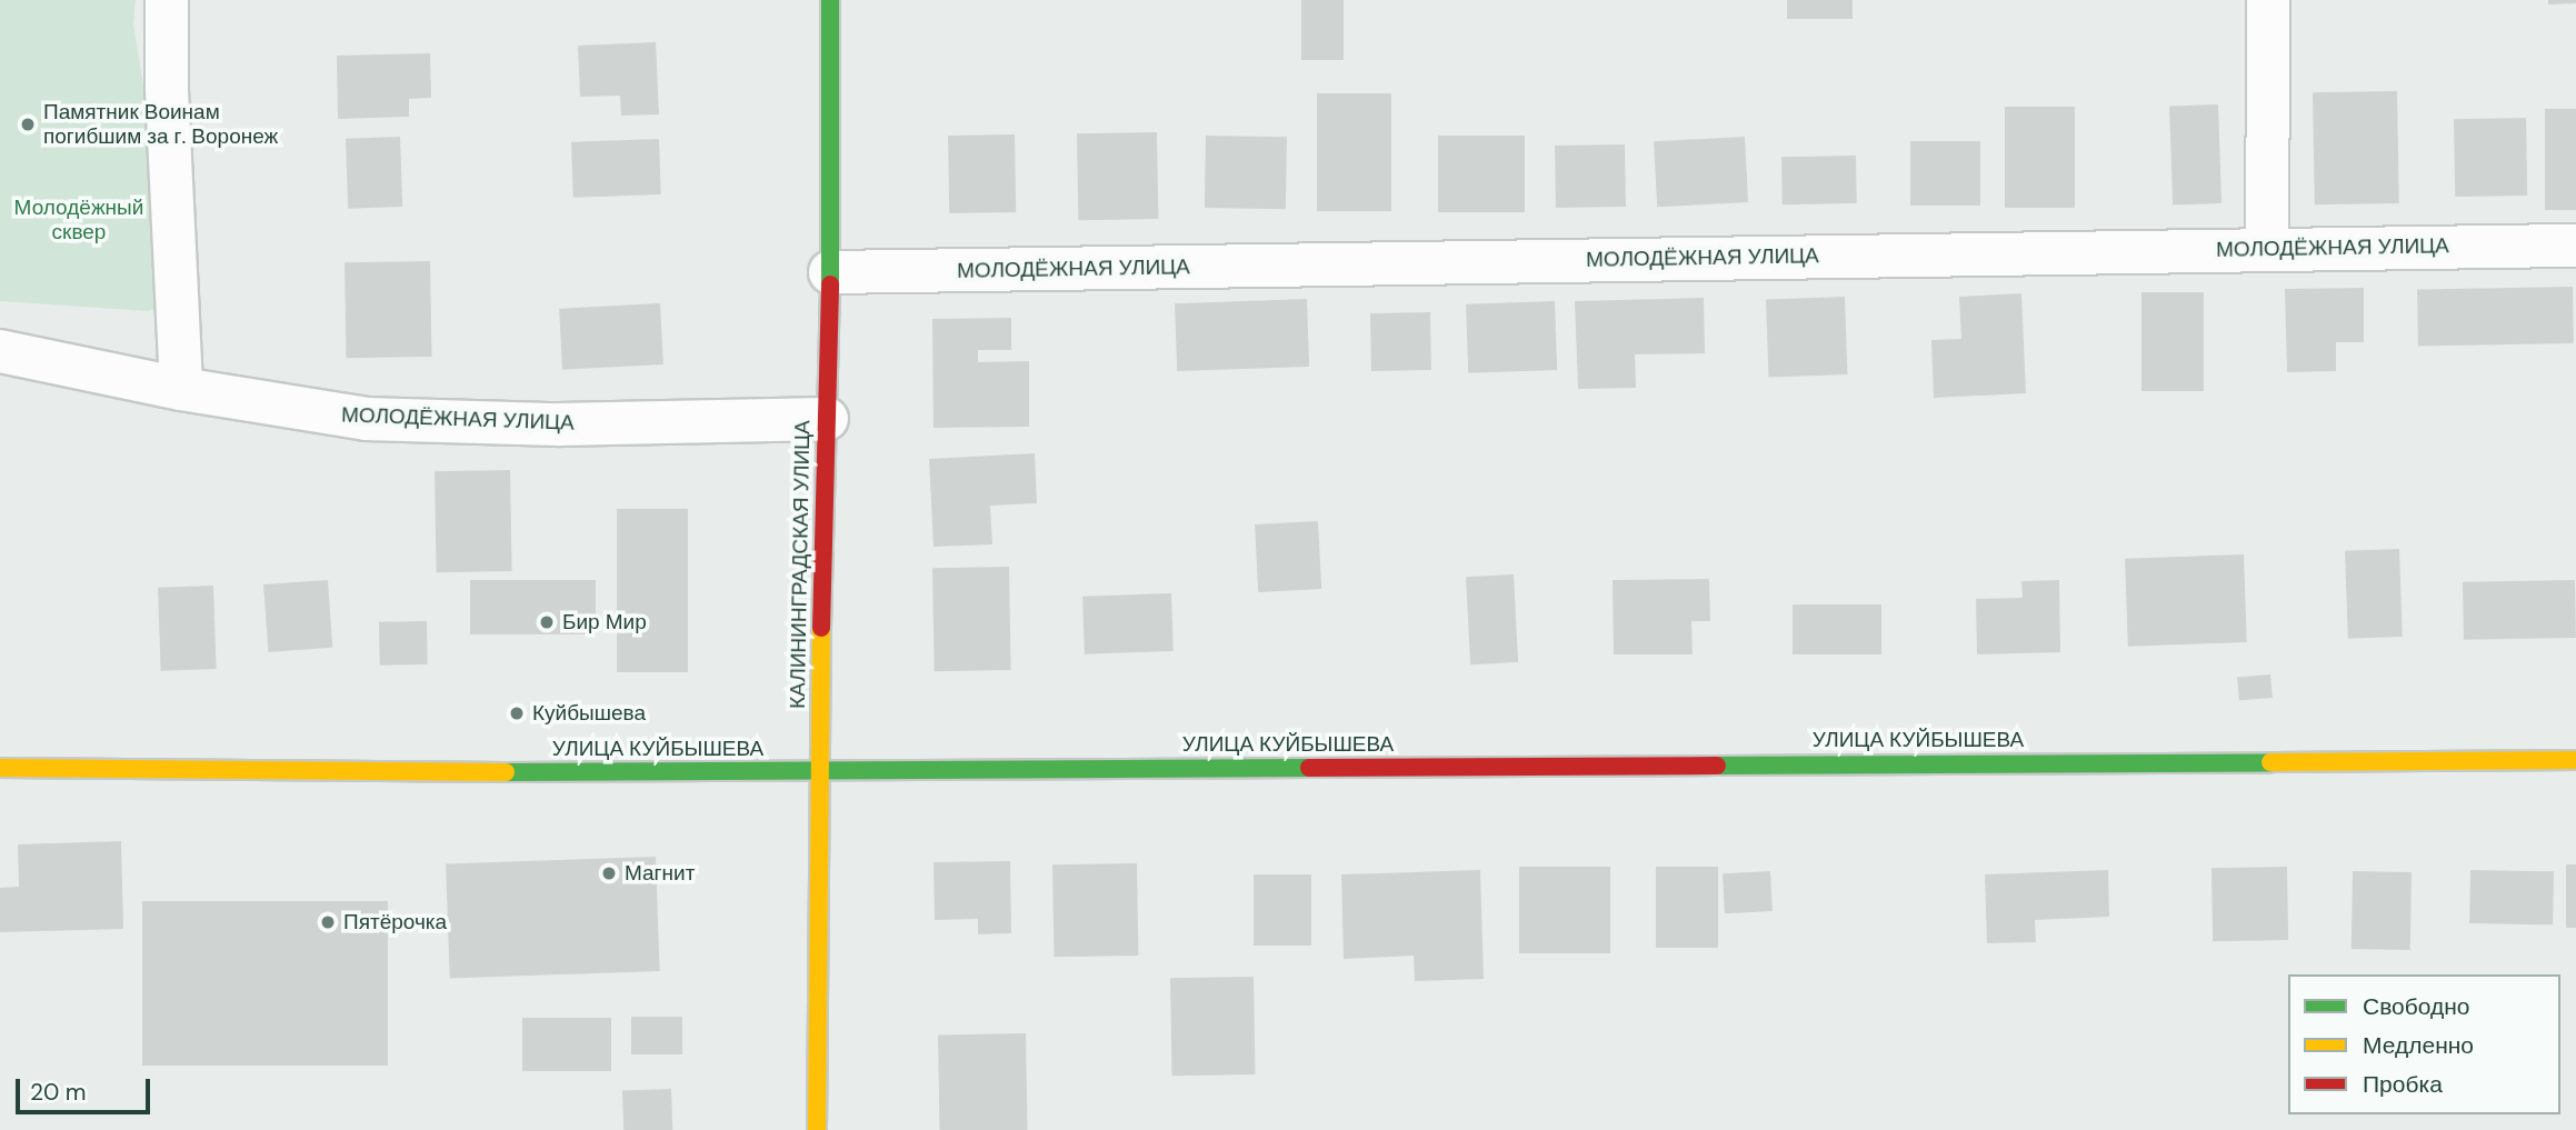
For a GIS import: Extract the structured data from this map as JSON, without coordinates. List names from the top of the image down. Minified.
{"streets":{"street":["МОЛОДЁЖНАЯ УЛИЦА","КАЛИНИНГРАДСКАЯ УЛИЦА","УЛИЦА КУЙБЫШЕВА"]},"crossings":[["МОЛОДЁЖНАЯ УЛИЦА","КАЛИНИНГРАДСКАЯ УЛИЦА"],["КАЛИНИНГРАДСКАЯ УЛИЦА","УЛИЦА КУЙБЫШЕВА"]],"parks":["Молодёжный сквер"],"places":["Памятник Воинам погибшим за г. Воронеж","Бир Мир","Куйбышева","Магнит","Пятёрочка"],"legend":["Свободно","Медленно","Пробка"],"scale_bar":"20 m"}
